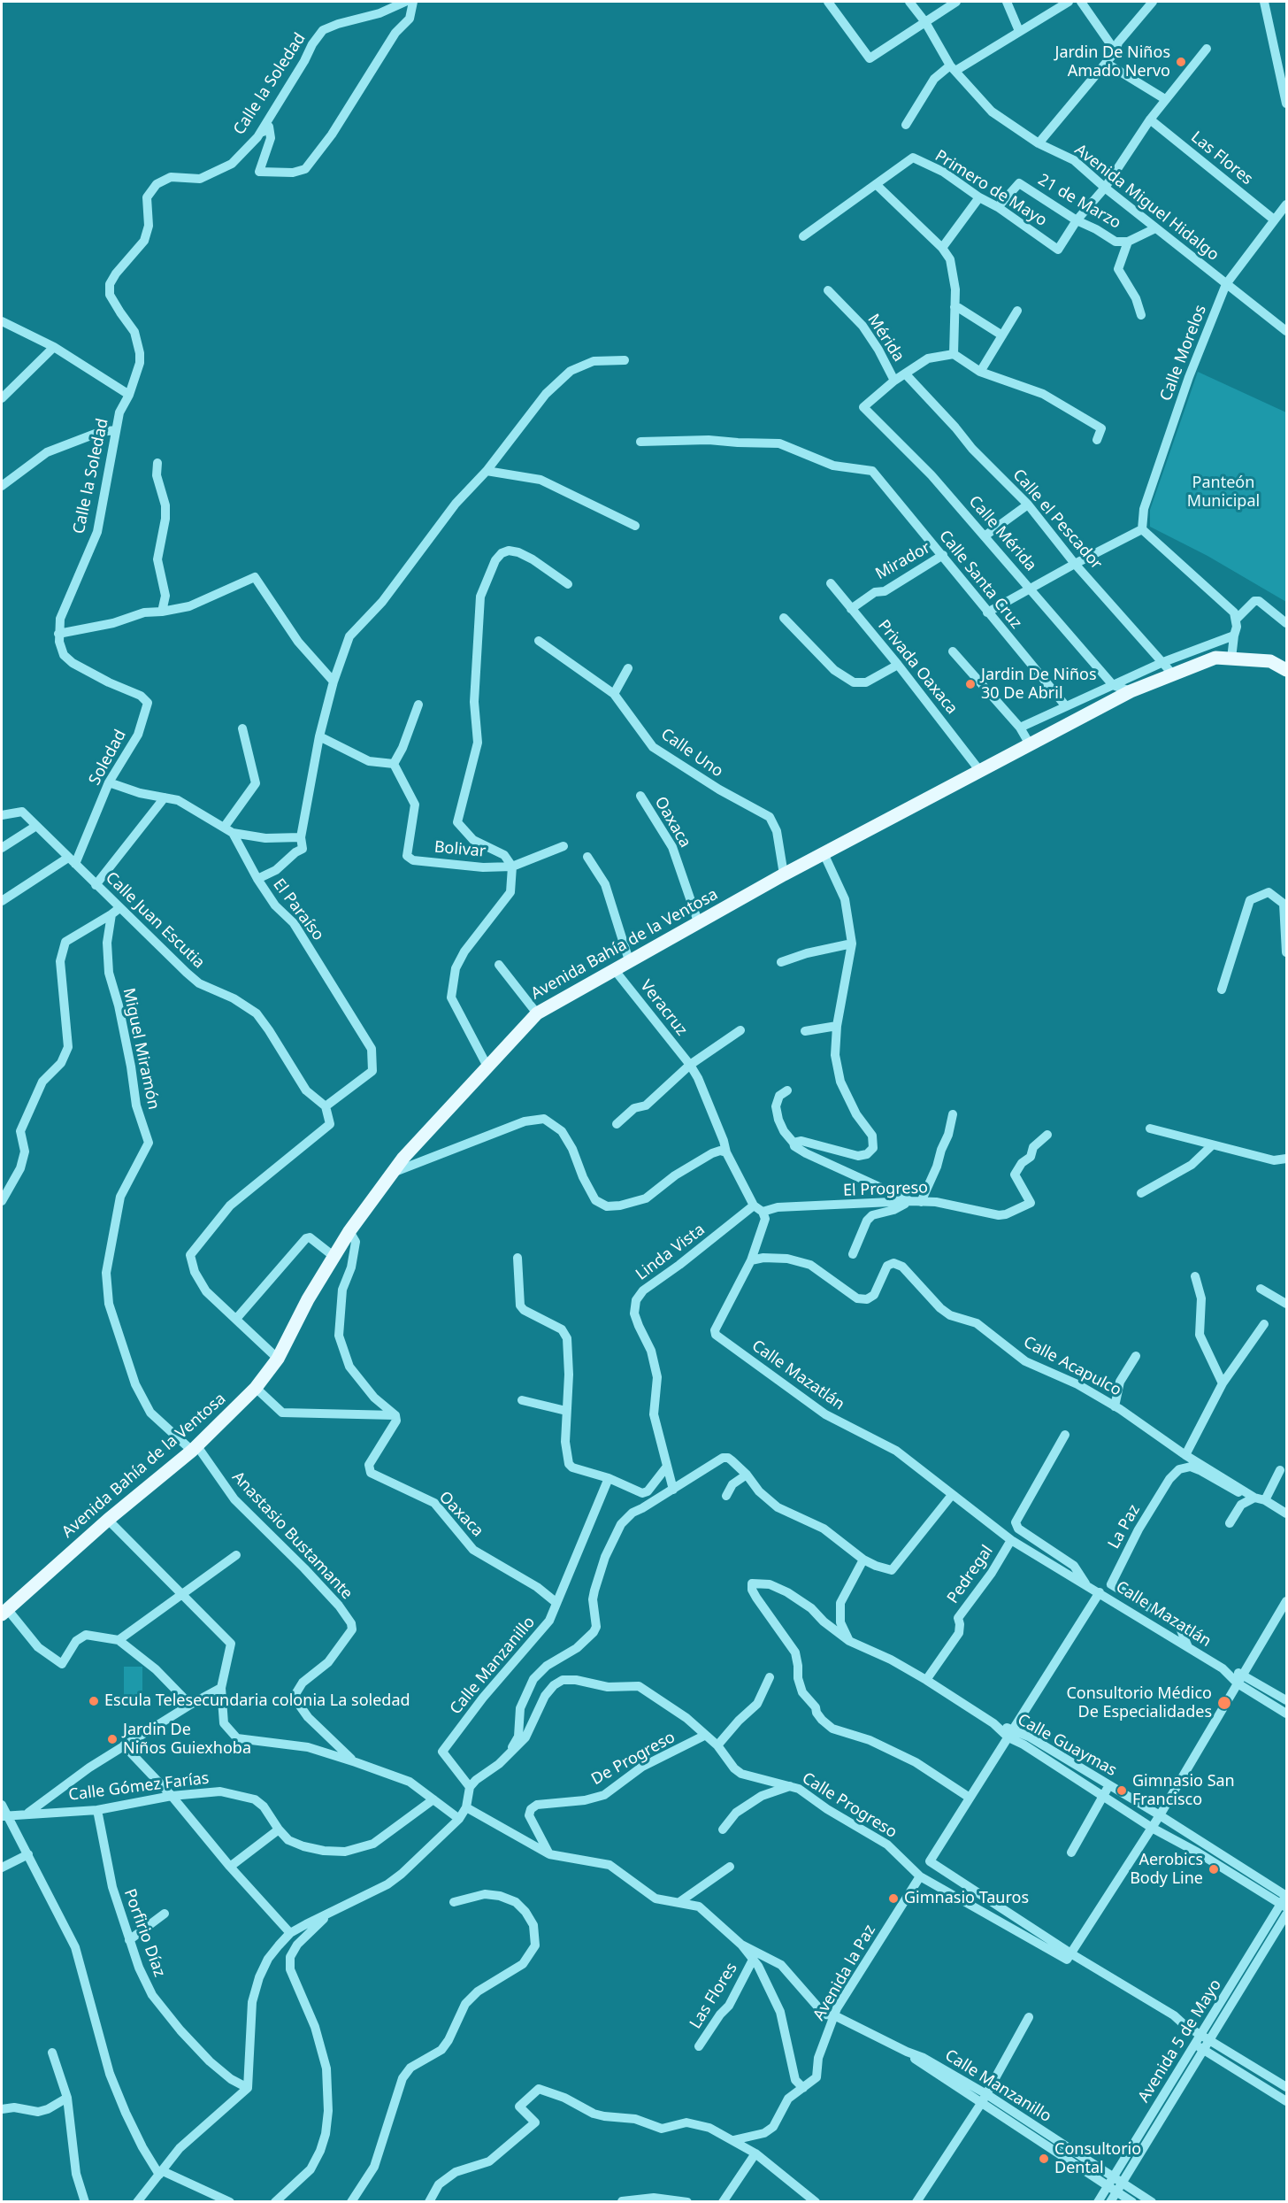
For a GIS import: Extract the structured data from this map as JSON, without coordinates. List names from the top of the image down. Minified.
{"streets":{"main road":["Avenida Bahía de la Ventosa"],"street":["Calle la Soledad","Las Flores","Primero de Mayo","21 de Marzo","Avenida Miguel Hidalgo","Mérida","Calle Morelos","Calle el Pescador","Calle Mérida","Mirador","Calle Santa Cruz","Privada Oaxaca","Calle Uno","Soledad","Oaxaca","Bolivar","El Paraíso","Calle Juan Escutia","Veracruz","Miguel Miramón","El Progreso","Linda Vista","Calle Acapulco","Calle Mazatlán","La Paz","Anastasio Bustamante","Pedregal","Calle Manzanillo","Calle Guaymas","De Progreso","Calle Gómez Farías","Calle Progreso","Porfirio Díaz","Avenida la Paz","Avenida 5 de Mayo"]},"crossings":[["Calle la Soledad","Soledad"],["Las Flores","Calle Morelos"],["Primero de Mayo","21 de Marzo"],["21 de Marzo","Avenida Miguel Hidalgo"],["Avenida Miguel Hidalgo","Calle Morelos"],["Mérida","Calle Mérida"],["Calle el Pescador","Avenida Bahía de la Ventosa"],["Mirador","Calle Santa Cruz"],["Mirador","Privada Oaxaca"],["Privada Oaxaca","Avenida Bahía de la Ventosa"],["Calle Uno","Avenida Bahía de la Ventosa"],["Soledad","Calle Juan Escutia"],["Oaxaca","Avenida Bahía de la Ventosa"],["Oaxaca","Calle Manzanillo"],["El Paraíso","Calle Juan Escutia"],["Calle Juan Escutia","Miguel Miramón"],["Avenida Bahía de la Ventosa","Veracruz"],["Avenida Bahía de la Ventosa","Miguel Miramón"],["Avenida Bahía de la Ventosa","Anastasio Bustamante"],["Miguel Miramón","Anastasio Bustamante"],["El Progreso","Calle Mazatlán"],["Calle Acapulco","Calle Mazatlán"],["Calle Acapulco","La Paz"],["Calle Mazatlán","La Paz"],["Calle Mazatlán","Pedregal"],["Pedregal","Calle Guaymas"],["Calle Manzanillo","Calle Progreso"],["Calle Manzanillo","Avenida la Paz"],["Calle Manzanillo","Avenida 5 de Mayo"],["Calle Guaymas","Calle Progreso"],["Calle Guaymas","Avenida 5 de Mayo"],["De Progreso","Calle Progreso"],["Calle Gómez Farías","Porfirio Díaz"],["Calle Progreso","Avenida la Paz"],["Calle Progreso","Avenida 5 de Mayo"]],"parks":["Panteón Municipal"],"places":["Jardin De Niños Amado Nervo","Jardin De Niños 30 De Abril","Escula Telesecundaria colonia La soledad","Consultorio Médico De Especialidades","Jardin De Niños Guiexhoba","Gimnasio San Francisco","Aerobics Body Line","Gimnasio Tauros","Consultorio Dental"]}
